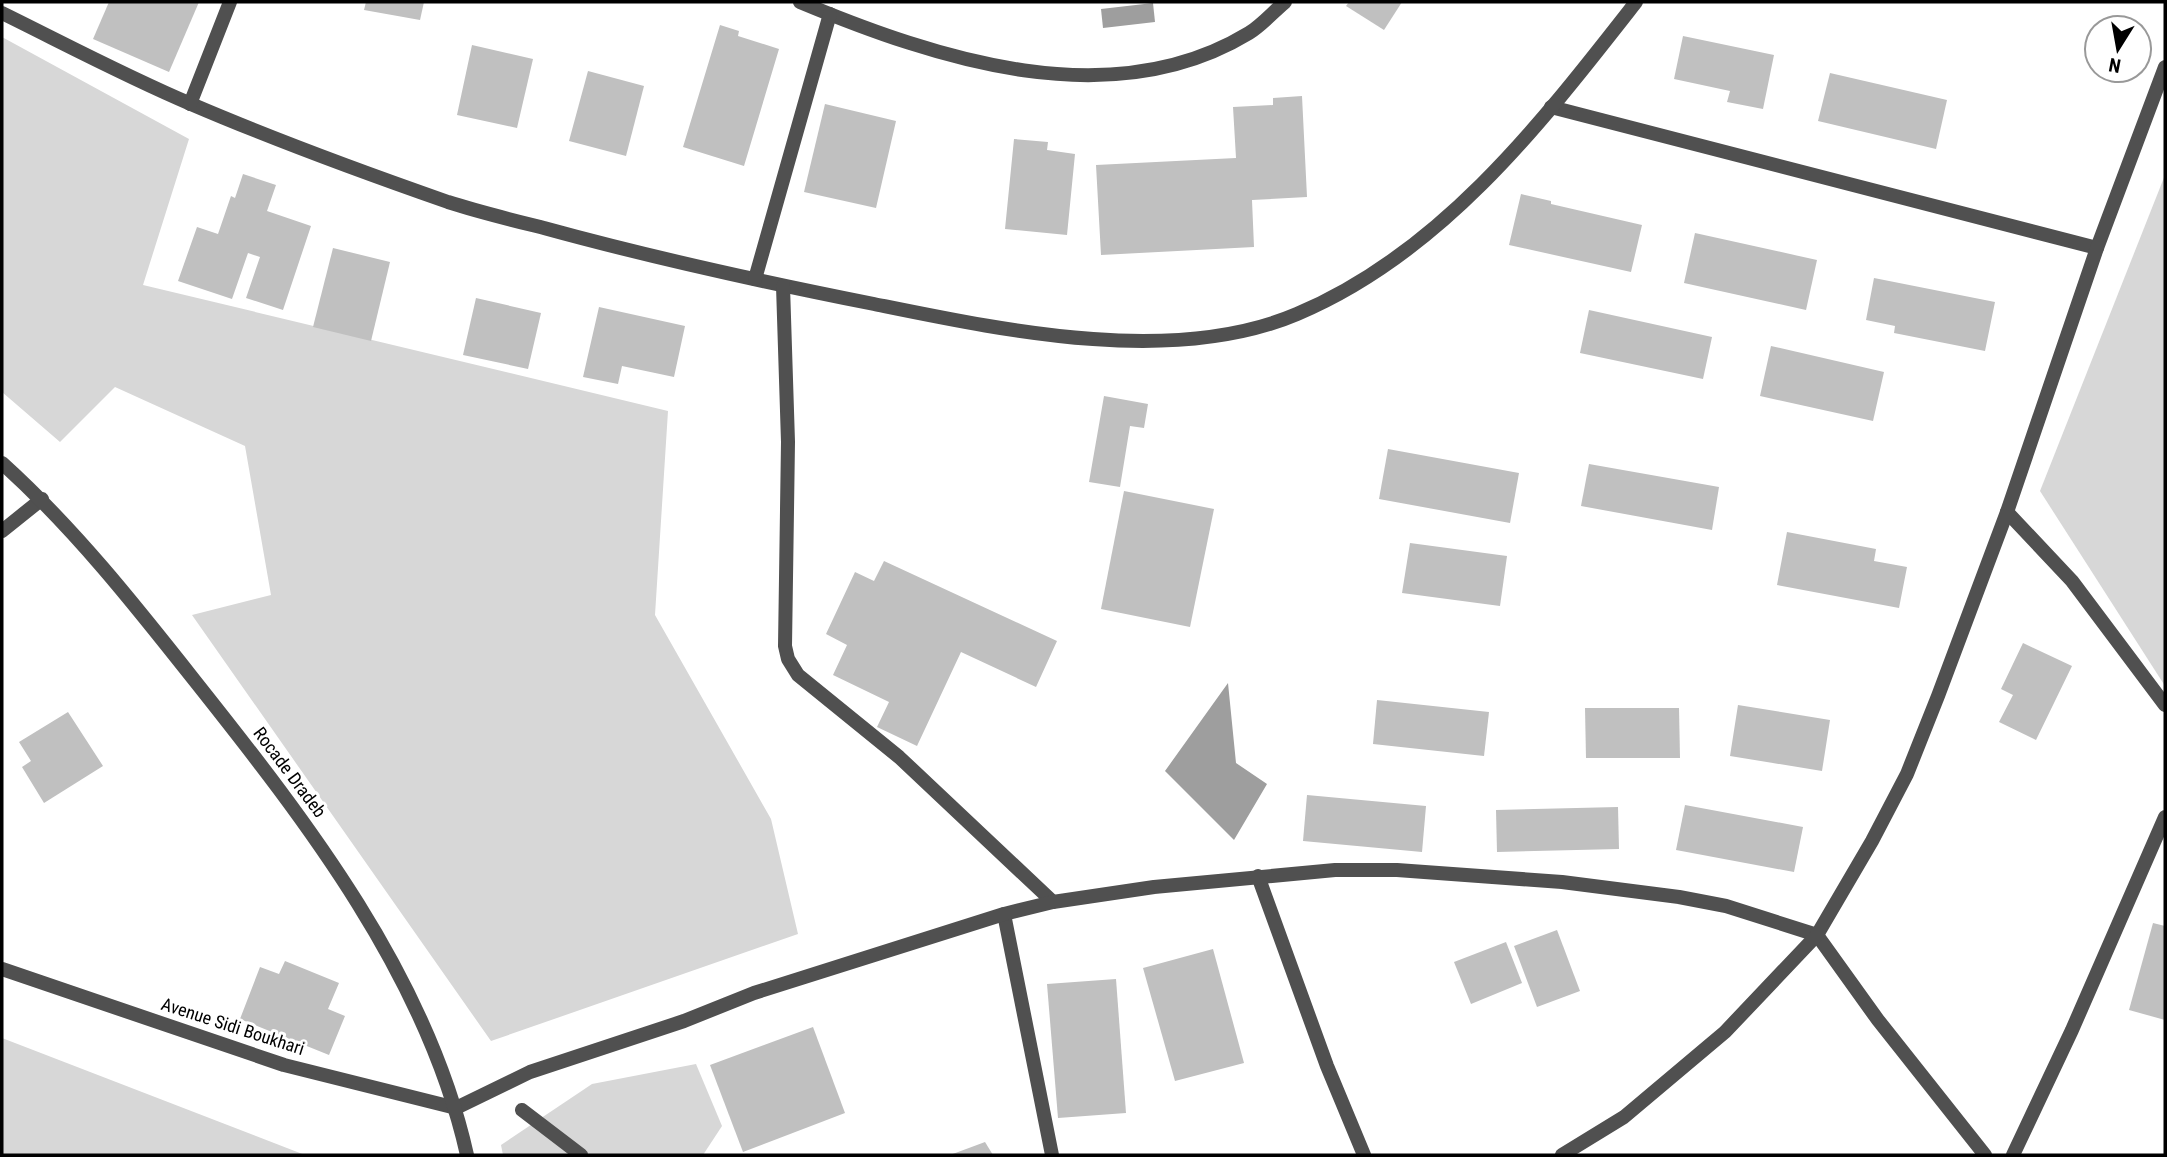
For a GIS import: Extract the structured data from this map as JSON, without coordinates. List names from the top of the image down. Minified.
{"streets":{"street":["Rocade Dradeb","Avenue Sidi Boukhari"]},"crossings":[["Rocade Dradeb","Avenue Sidi Boukhari"]],"north":"bottom"}
